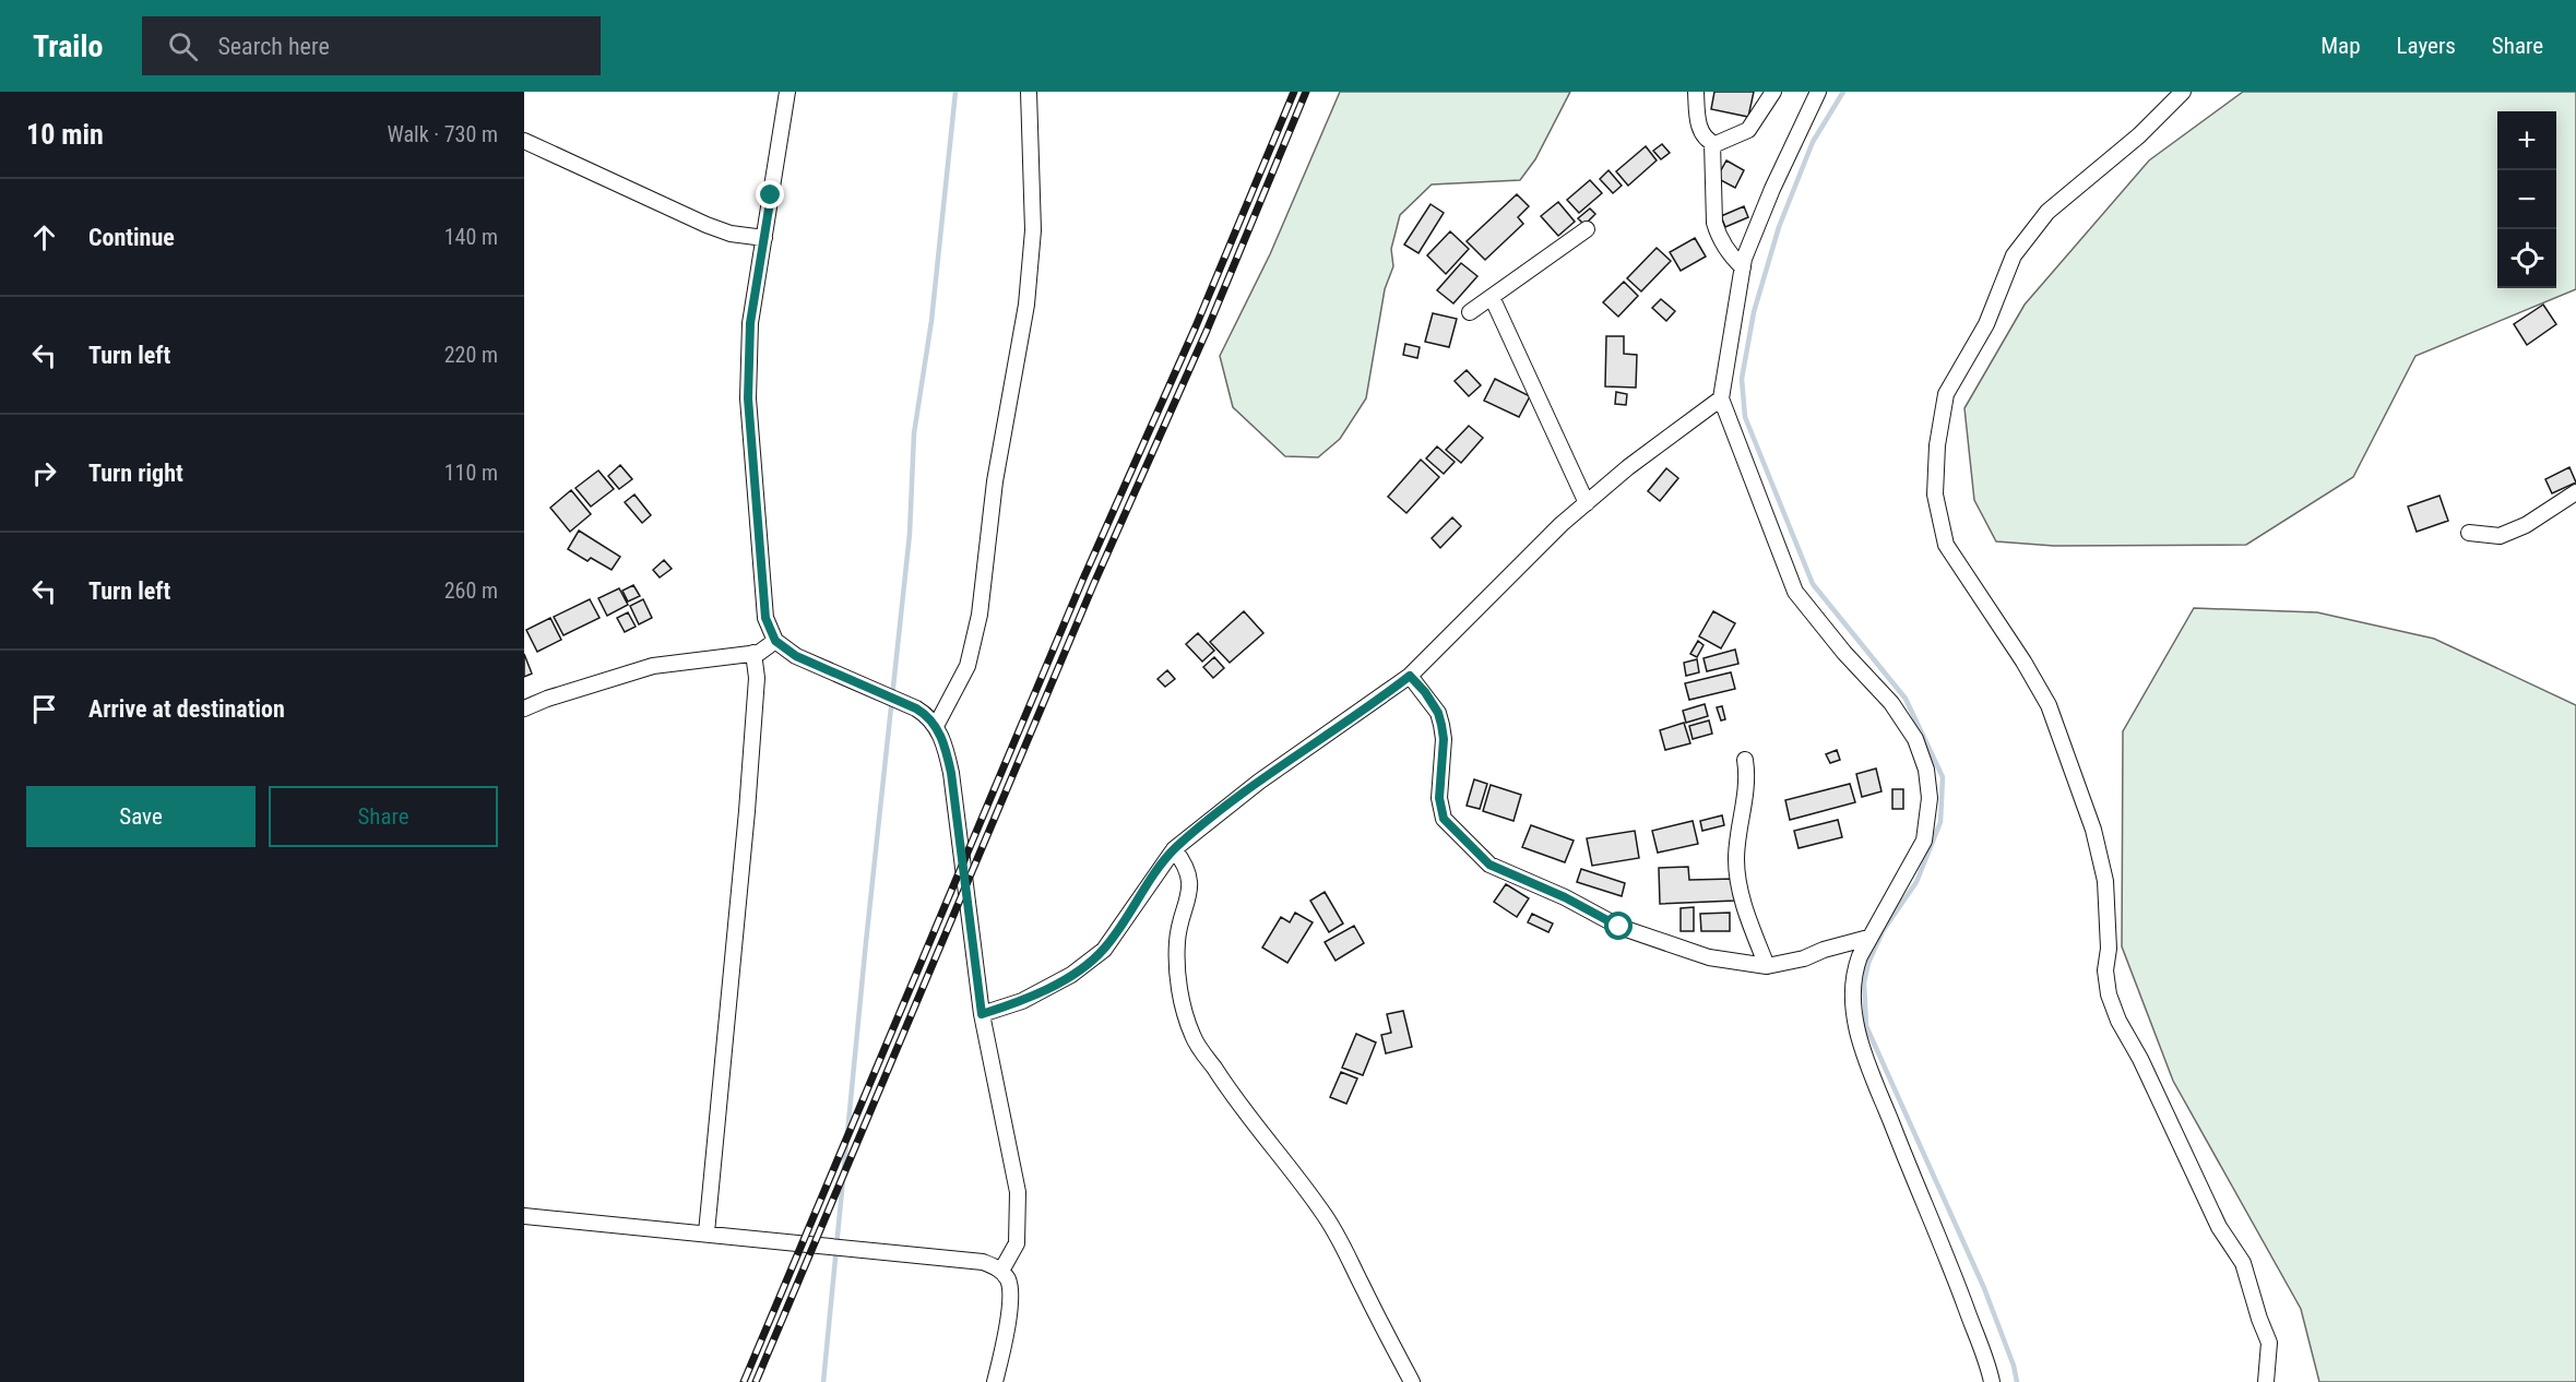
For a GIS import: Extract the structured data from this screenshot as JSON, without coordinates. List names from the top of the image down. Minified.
{"page":{"header":"Trailo","search":"Search here","nav":["Map","Layers","Share"],"heading":["10 min","Walk · 730 m"],"map_buttons":["+","−"],"list":[["Continue","140 m"],["Turn left","220 m"],["Turn right","110 m"],["Turn left","260 m"],"Arrive at destination"],"buttons":["Save","Share"]}}
